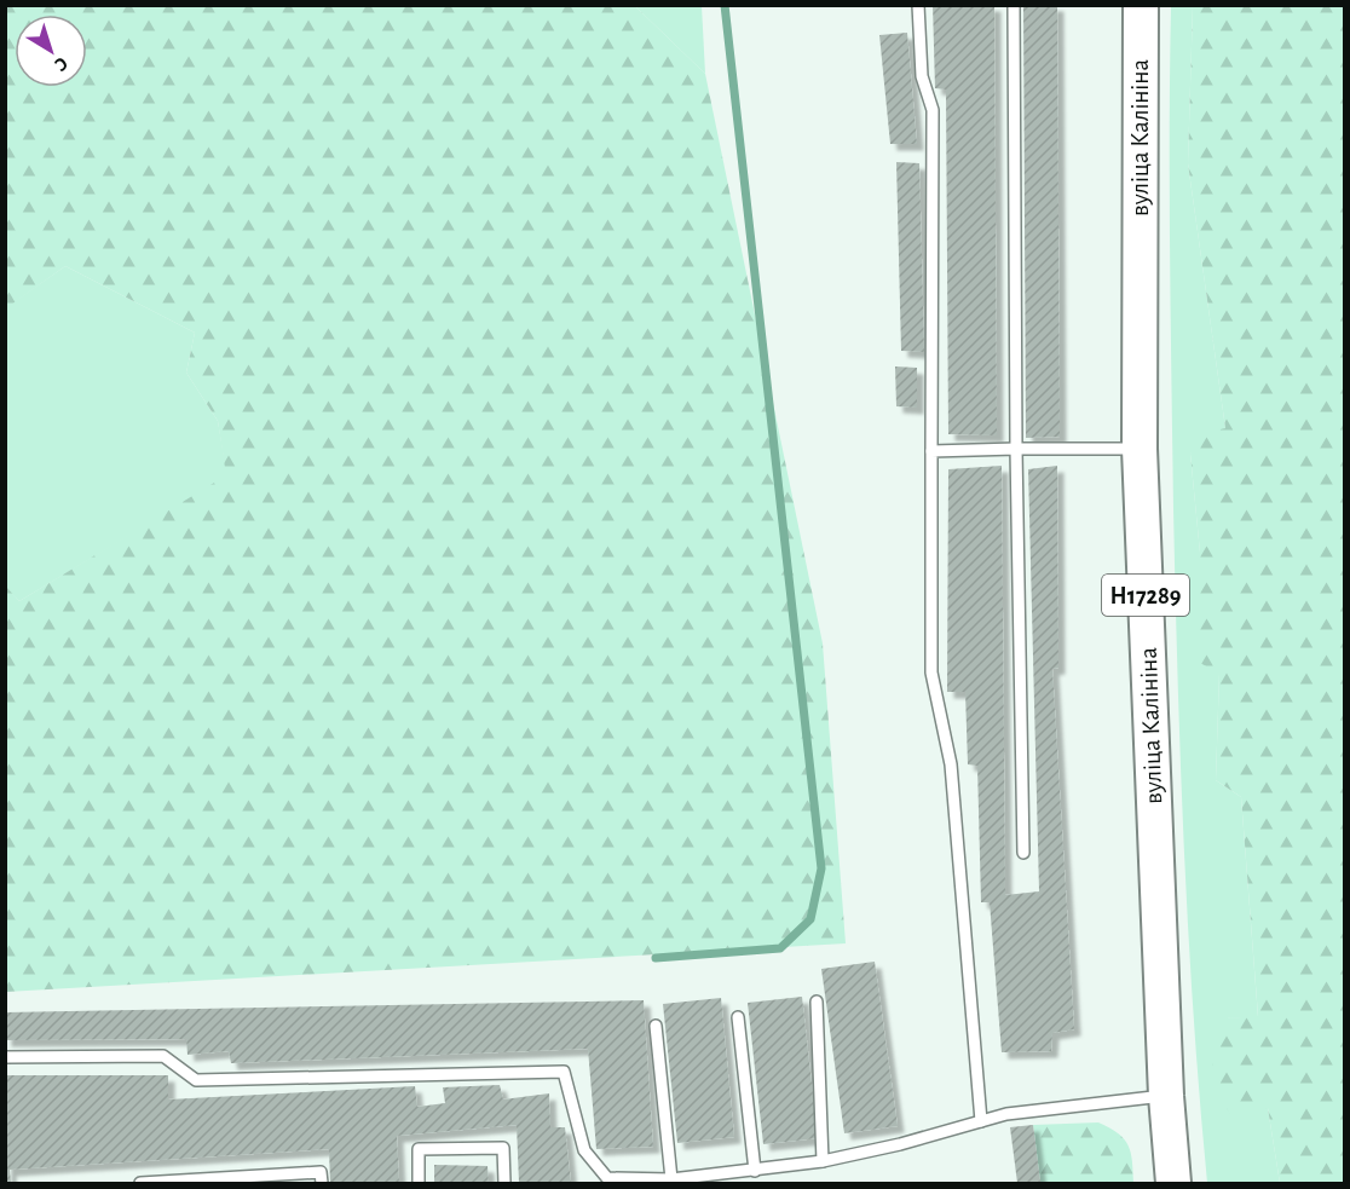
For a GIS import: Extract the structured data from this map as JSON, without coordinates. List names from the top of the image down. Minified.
{"streets":{"main road":["вуліца Калініна","Н17289"]},"north":"bottom right"}
